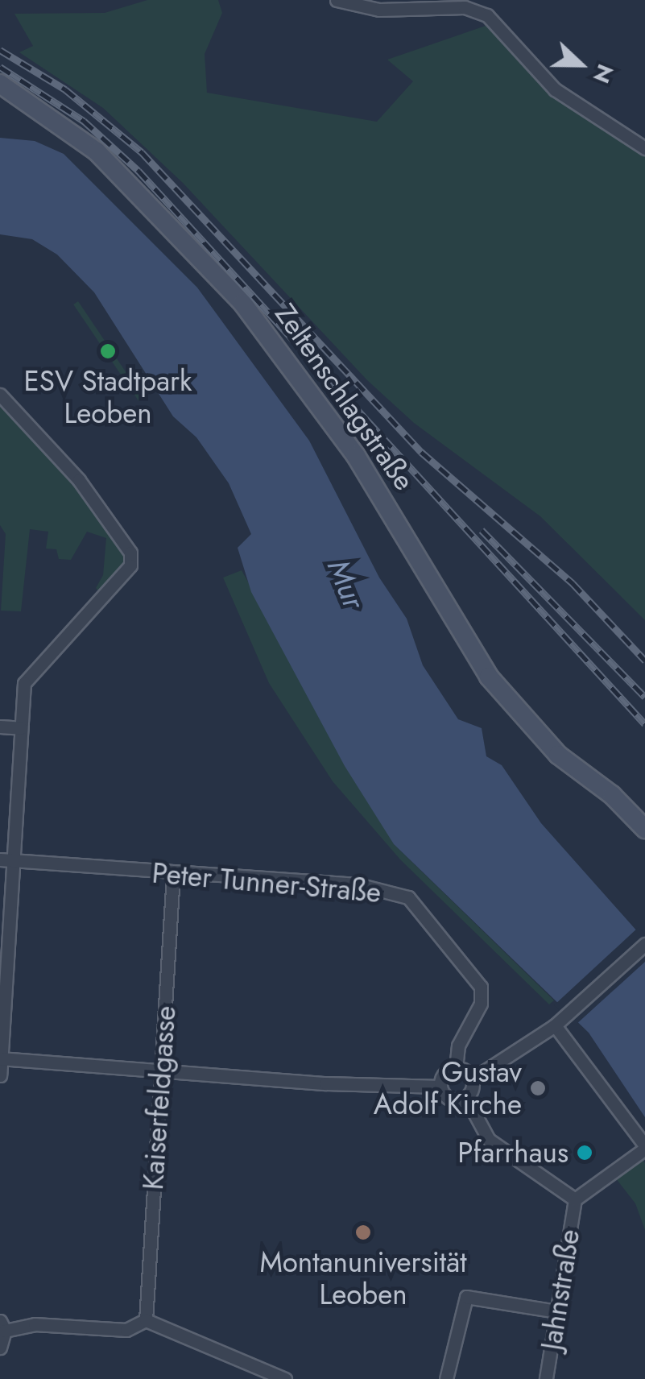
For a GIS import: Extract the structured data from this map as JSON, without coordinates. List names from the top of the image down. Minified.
{"streets":{"main road":["Zeltenschlagstraße"],"street":["Peter Tunner-Straße","Kaiserfeldgasse","Jahnstraße"]},"crossings":[["Peter Tunner-Straße","Kaiserfeldgasse"],["Peter Tunner-Straße","Jahnstraße"]],"water":["Mur"],"places":["ESV Stadtpark Leoben","Gustav Adolf Kirche","Pfarrhaus","Montanuniversität Leoben"],"north":"right"}
